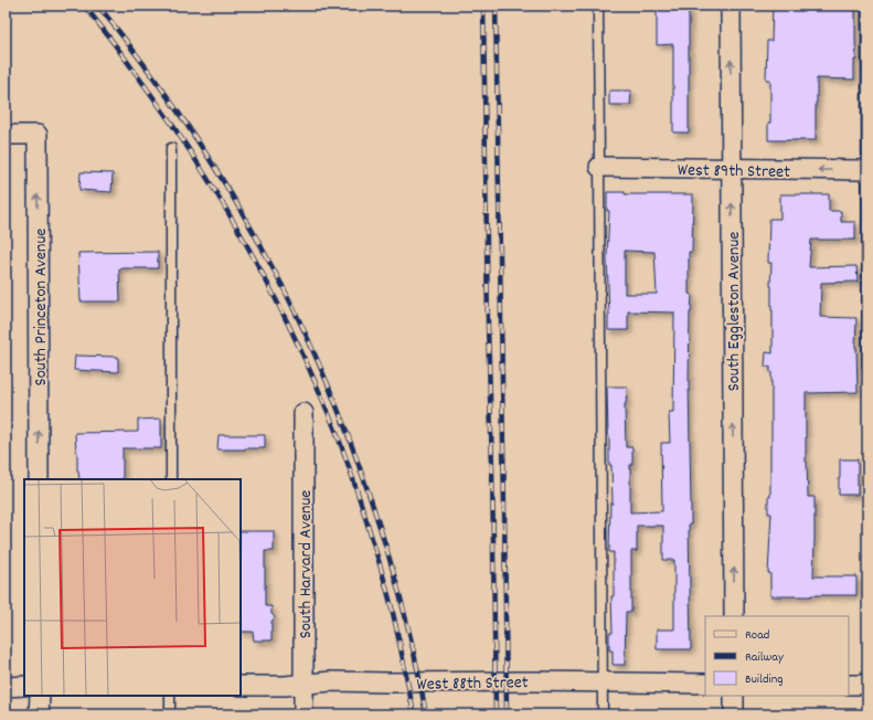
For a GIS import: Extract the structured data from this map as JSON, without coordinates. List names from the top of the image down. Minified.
{"streets":{"street":["West 89th Street","South Princeton Avenue","South Eggleston Avenue","South Harvard Avenue","West 88th Street"]},"crossings":[["West 89th Street","South Eggleston Avenue"],["South Harvard Avenue","West 88th Street"]],"one_way":["West 89th Street","South Princeton Avenue","South Eggleston Avenue"],"legend":["Road","Railway","Building"]}
